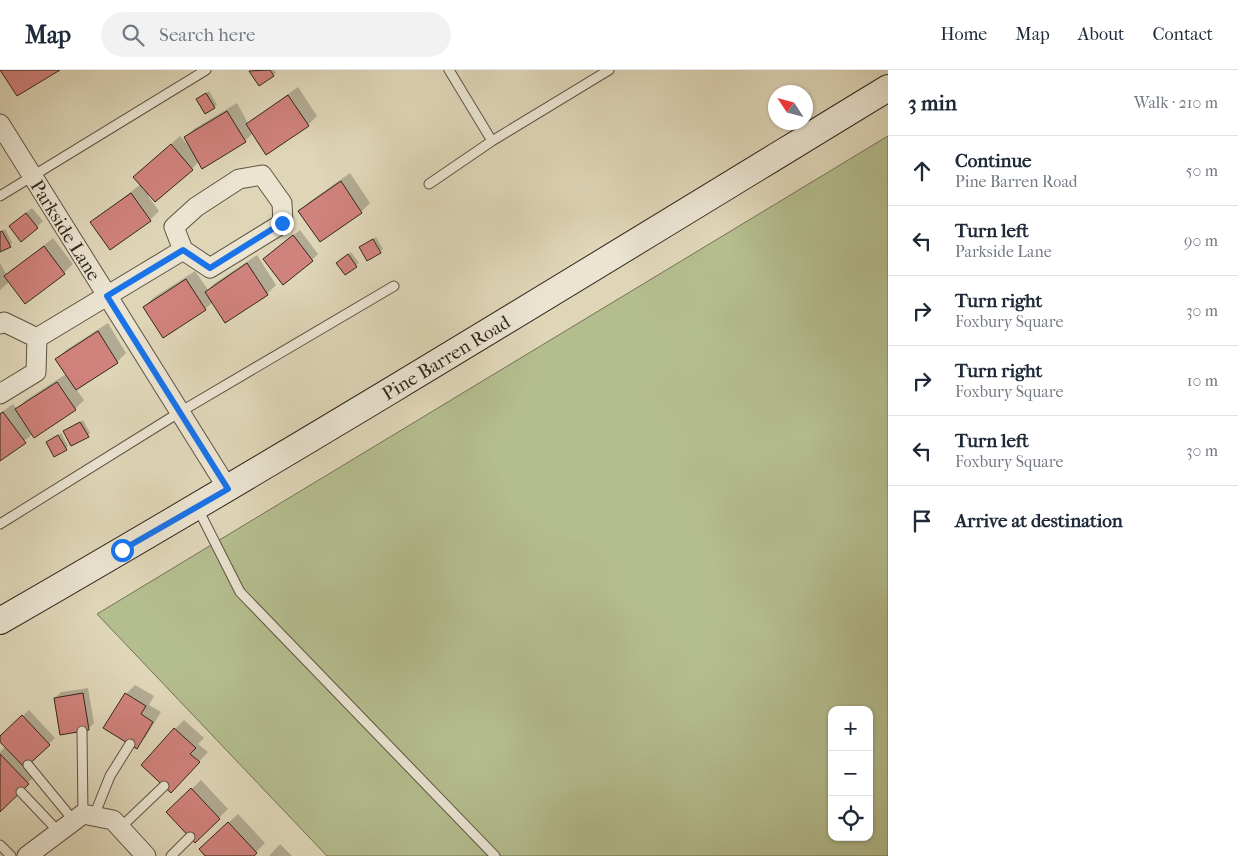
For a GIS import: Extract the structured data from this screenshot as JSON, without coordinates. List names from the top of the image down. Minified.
{"streets":{"main road":["Pine Barren Road"],"street":["Parkside Lane"]},"crossings":[["Parkside Lane","Pine Barren Road"]],"north":"top left","page":{"header":"Map","search":"Search here","nav":["Home","Map","About","Contact"],"heading":["3 min","Walk · 210 m"],"list":[["Continue","Pine Barren Road","50 m"],["Turn left","Parkside Lane","90 m"],["Turn right","Foxbury Square","30 m"],["Turn right","Foxbury Square","10 m"],["Turn left","Foxbury Square","30 m"],"Arrive at destination"],"map_buttons":["+","−"]}}
